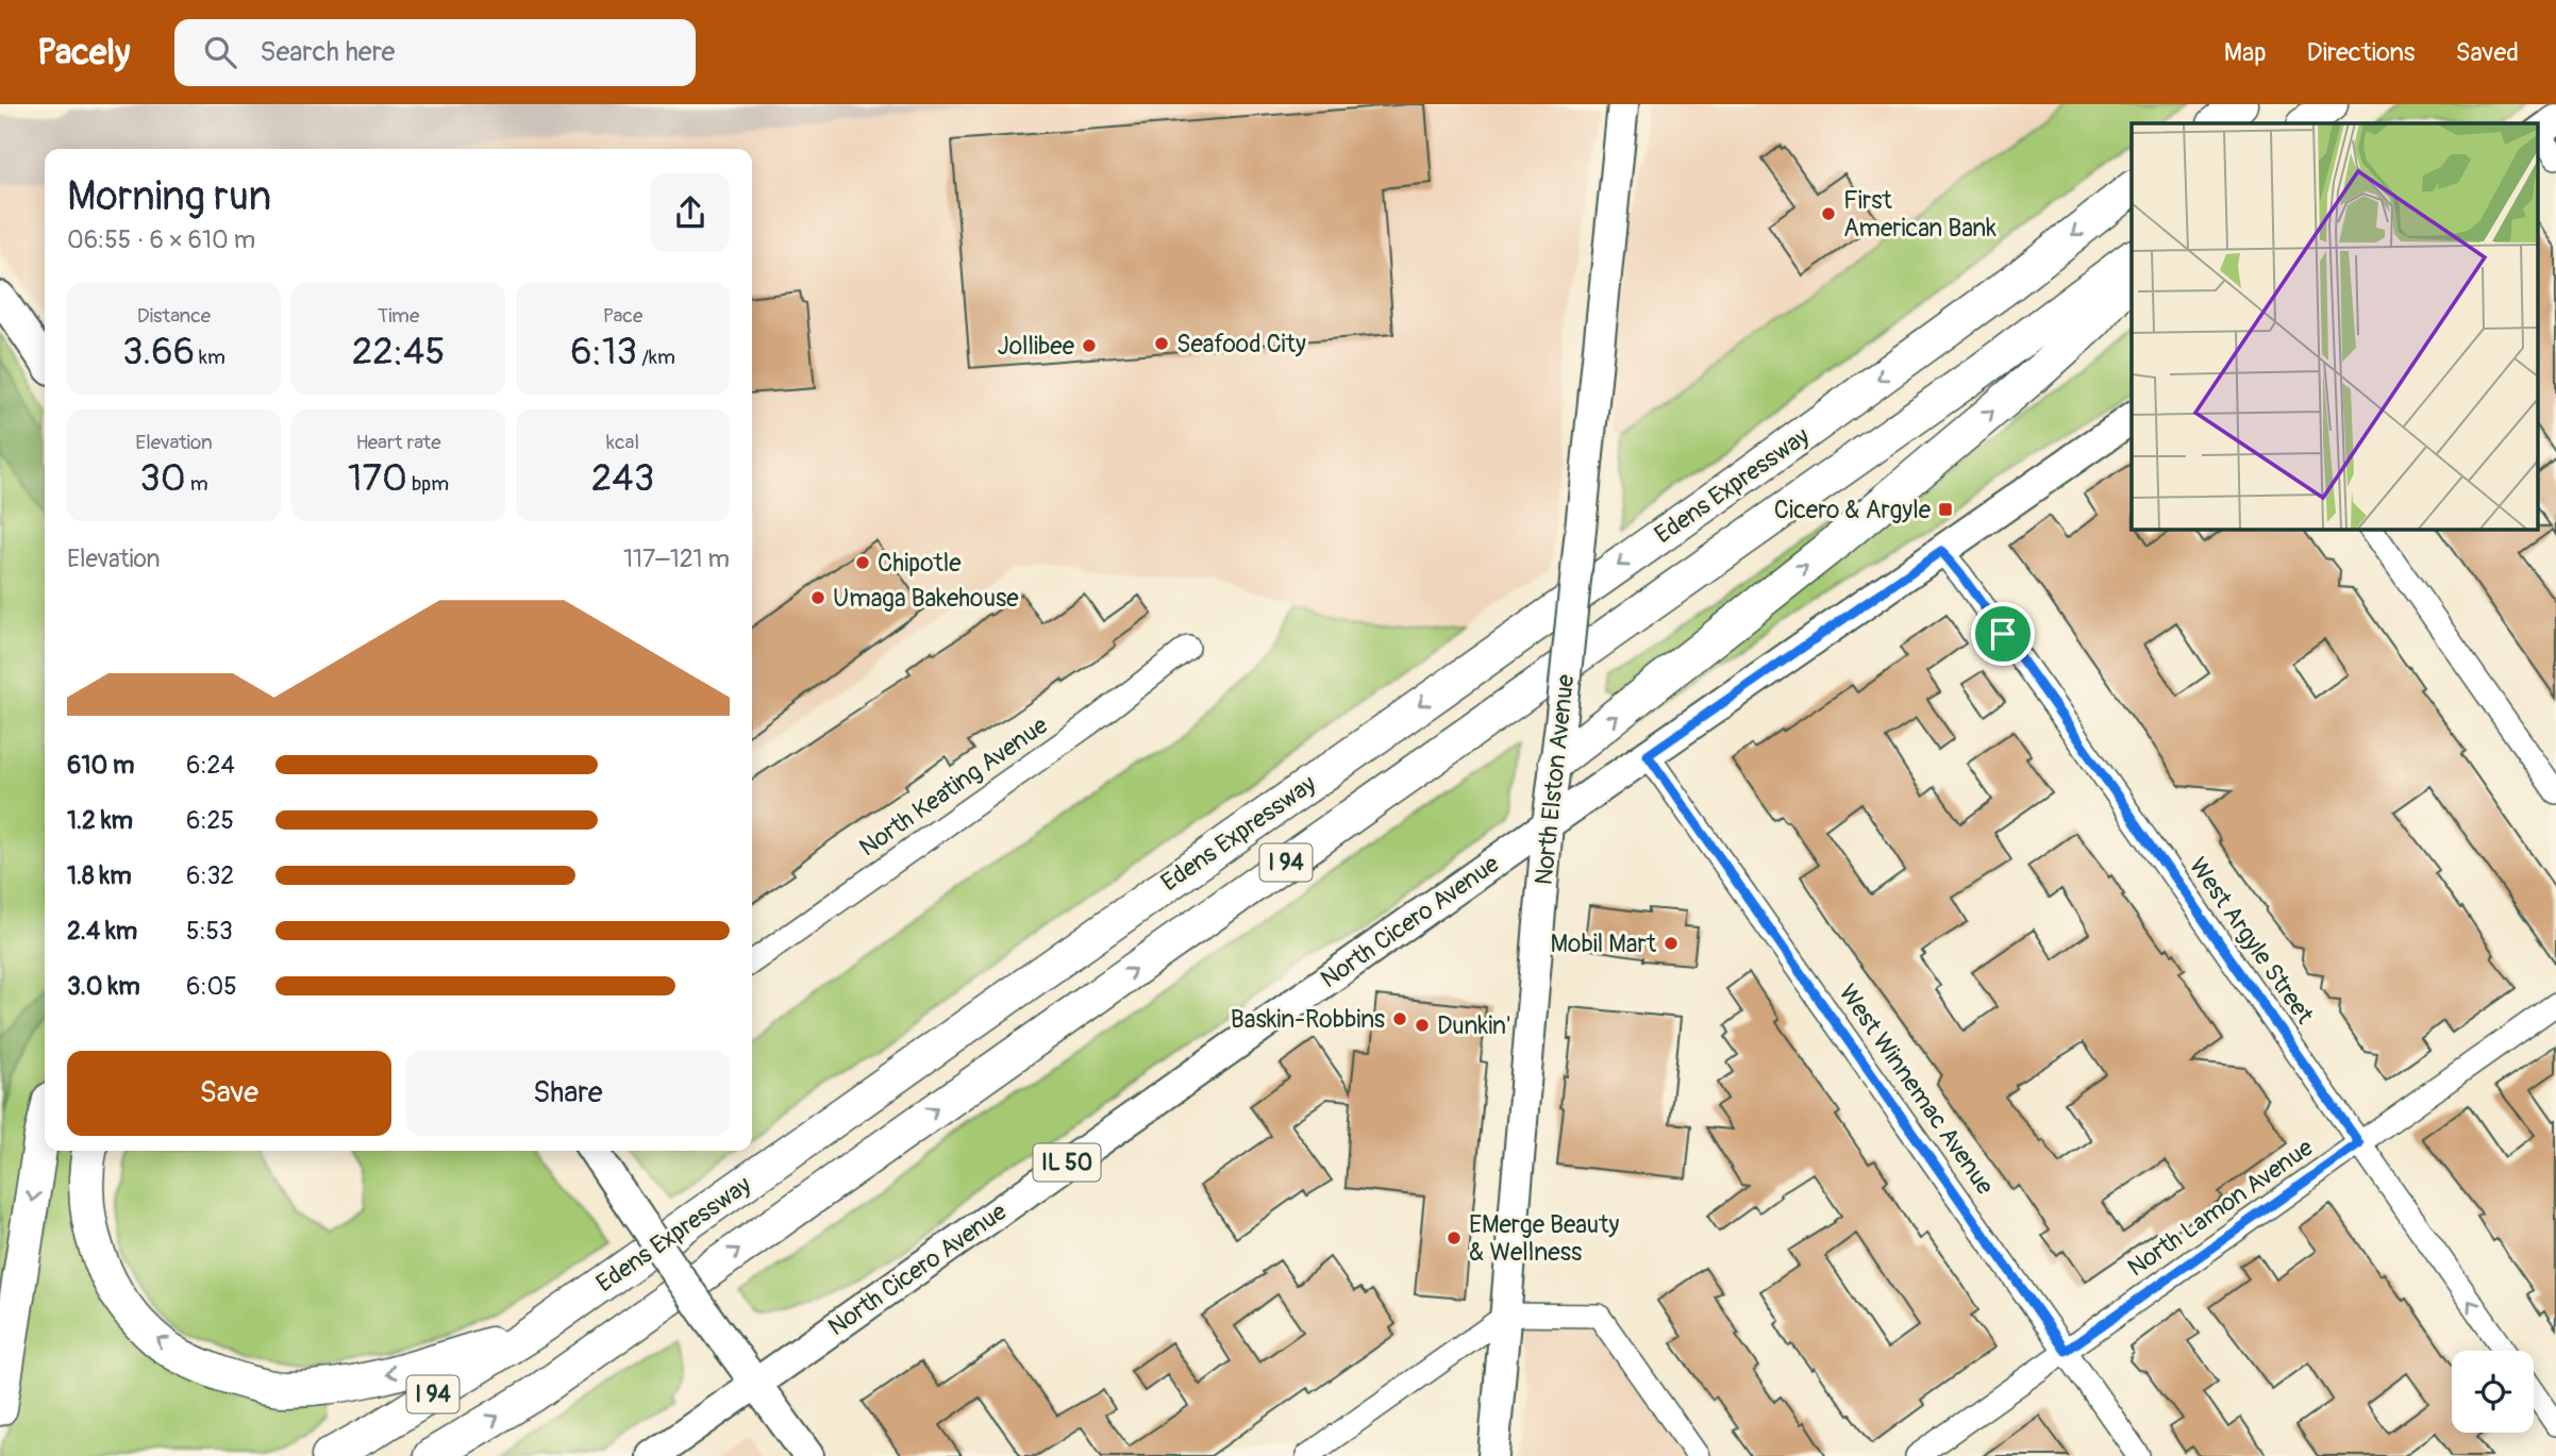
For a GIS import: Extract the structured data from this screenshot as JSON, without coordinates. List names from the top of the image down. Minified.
{"streets":{"highway":["Edens Expressway","I 94"],"main road":["North Elston Avenue","North Cicero Avenue","IL 50"],"street":["North Keating Avenue","West Argyle Street","West Winnemac Avenue","North Lamon Avenue"]},"crossings":[["North Elston Avenue","North Cicero Avenue"],["North Cicero Avenue","West Argyle Street"],["North Cicero Avenue","West Winnemac Avenue"],["West Argyle Street","North Lamon Avenue"],["West Winnemac Avenue","North Lamon Avenue"]],"places":{"other":["First American Bank","Seafood City","Jollibee","Chipotle","Umaga Bakehouse","Mobil Mart","Baskin-Robbins","Dunkin'","EMerge Beauty & Wellness"],"transit":["Cicero & Argyle"]},"page":{"header":"Pacely","search":"Search here","nav":["Map","Directions","Saved"],"heading":["Morning run","06:55 · 6 × 610 m"],"stats":[["Distance","3.66 km"],["Time","22:45"],["Pace","6:13 /km"],["Elevation","30 m"],["Heart rate","170 bpm"],["kcal","243"]],"chart":["Elevation","117–121 m"],"list":[{"name":"610 m","note":"6:24"},{"name":"1.2 km","note":"6:25"},{"name":"1.8 km","note":"6:32"},{"name":"2.4 km","note":"5:53"},{"name":"3.0 km","note":"6:05"}],"buttons":["Save","Share"]}}
